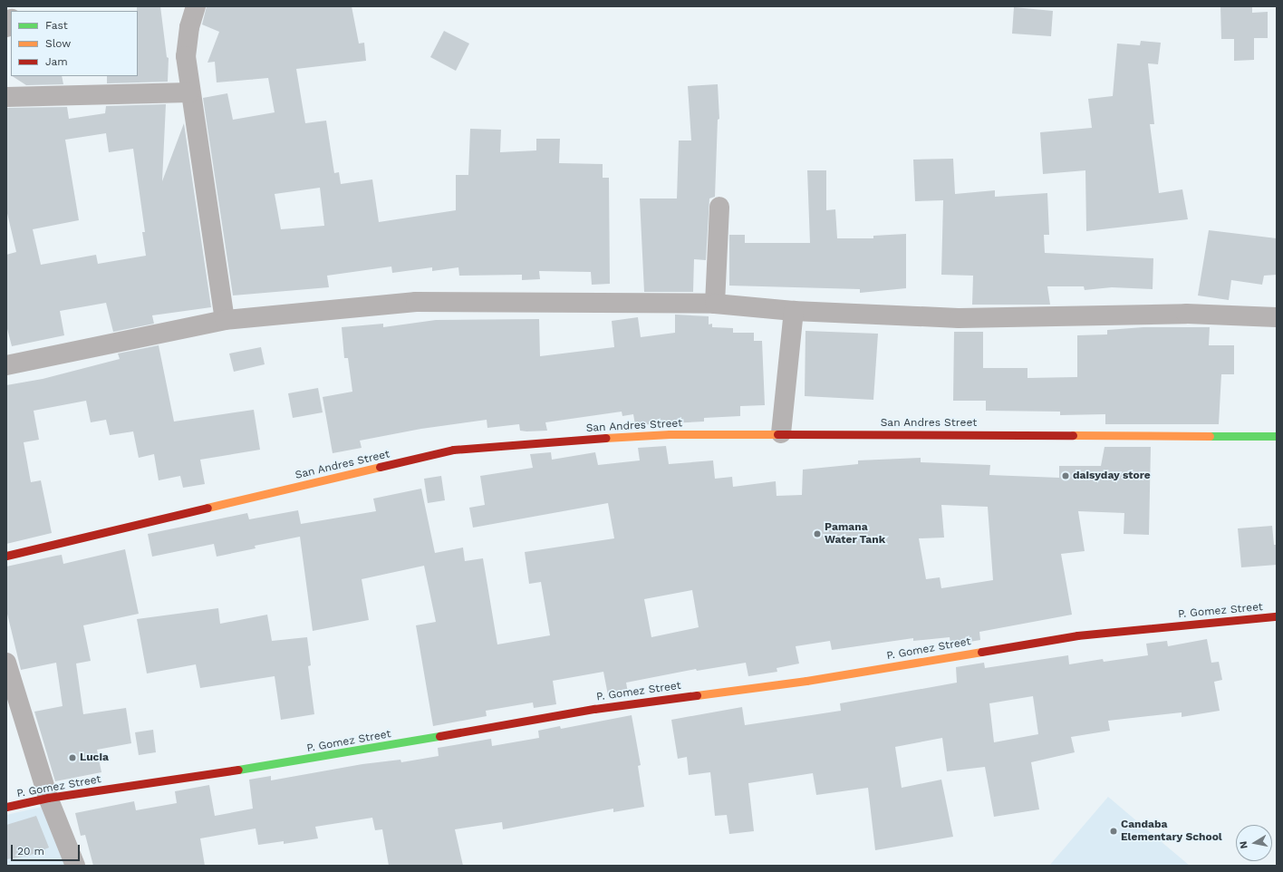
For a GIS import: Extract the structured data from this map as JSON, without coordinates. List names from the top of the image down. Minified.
{"streets":{"street":["San Andres Street","P. Gomez Street"]},"places":["daisyday store","Pamana Water Tank","Lucia","Candaba Elementary School"],"legend":["Fast","Slow","Jam"],"scale_bar":"20 m","north":"left"}
